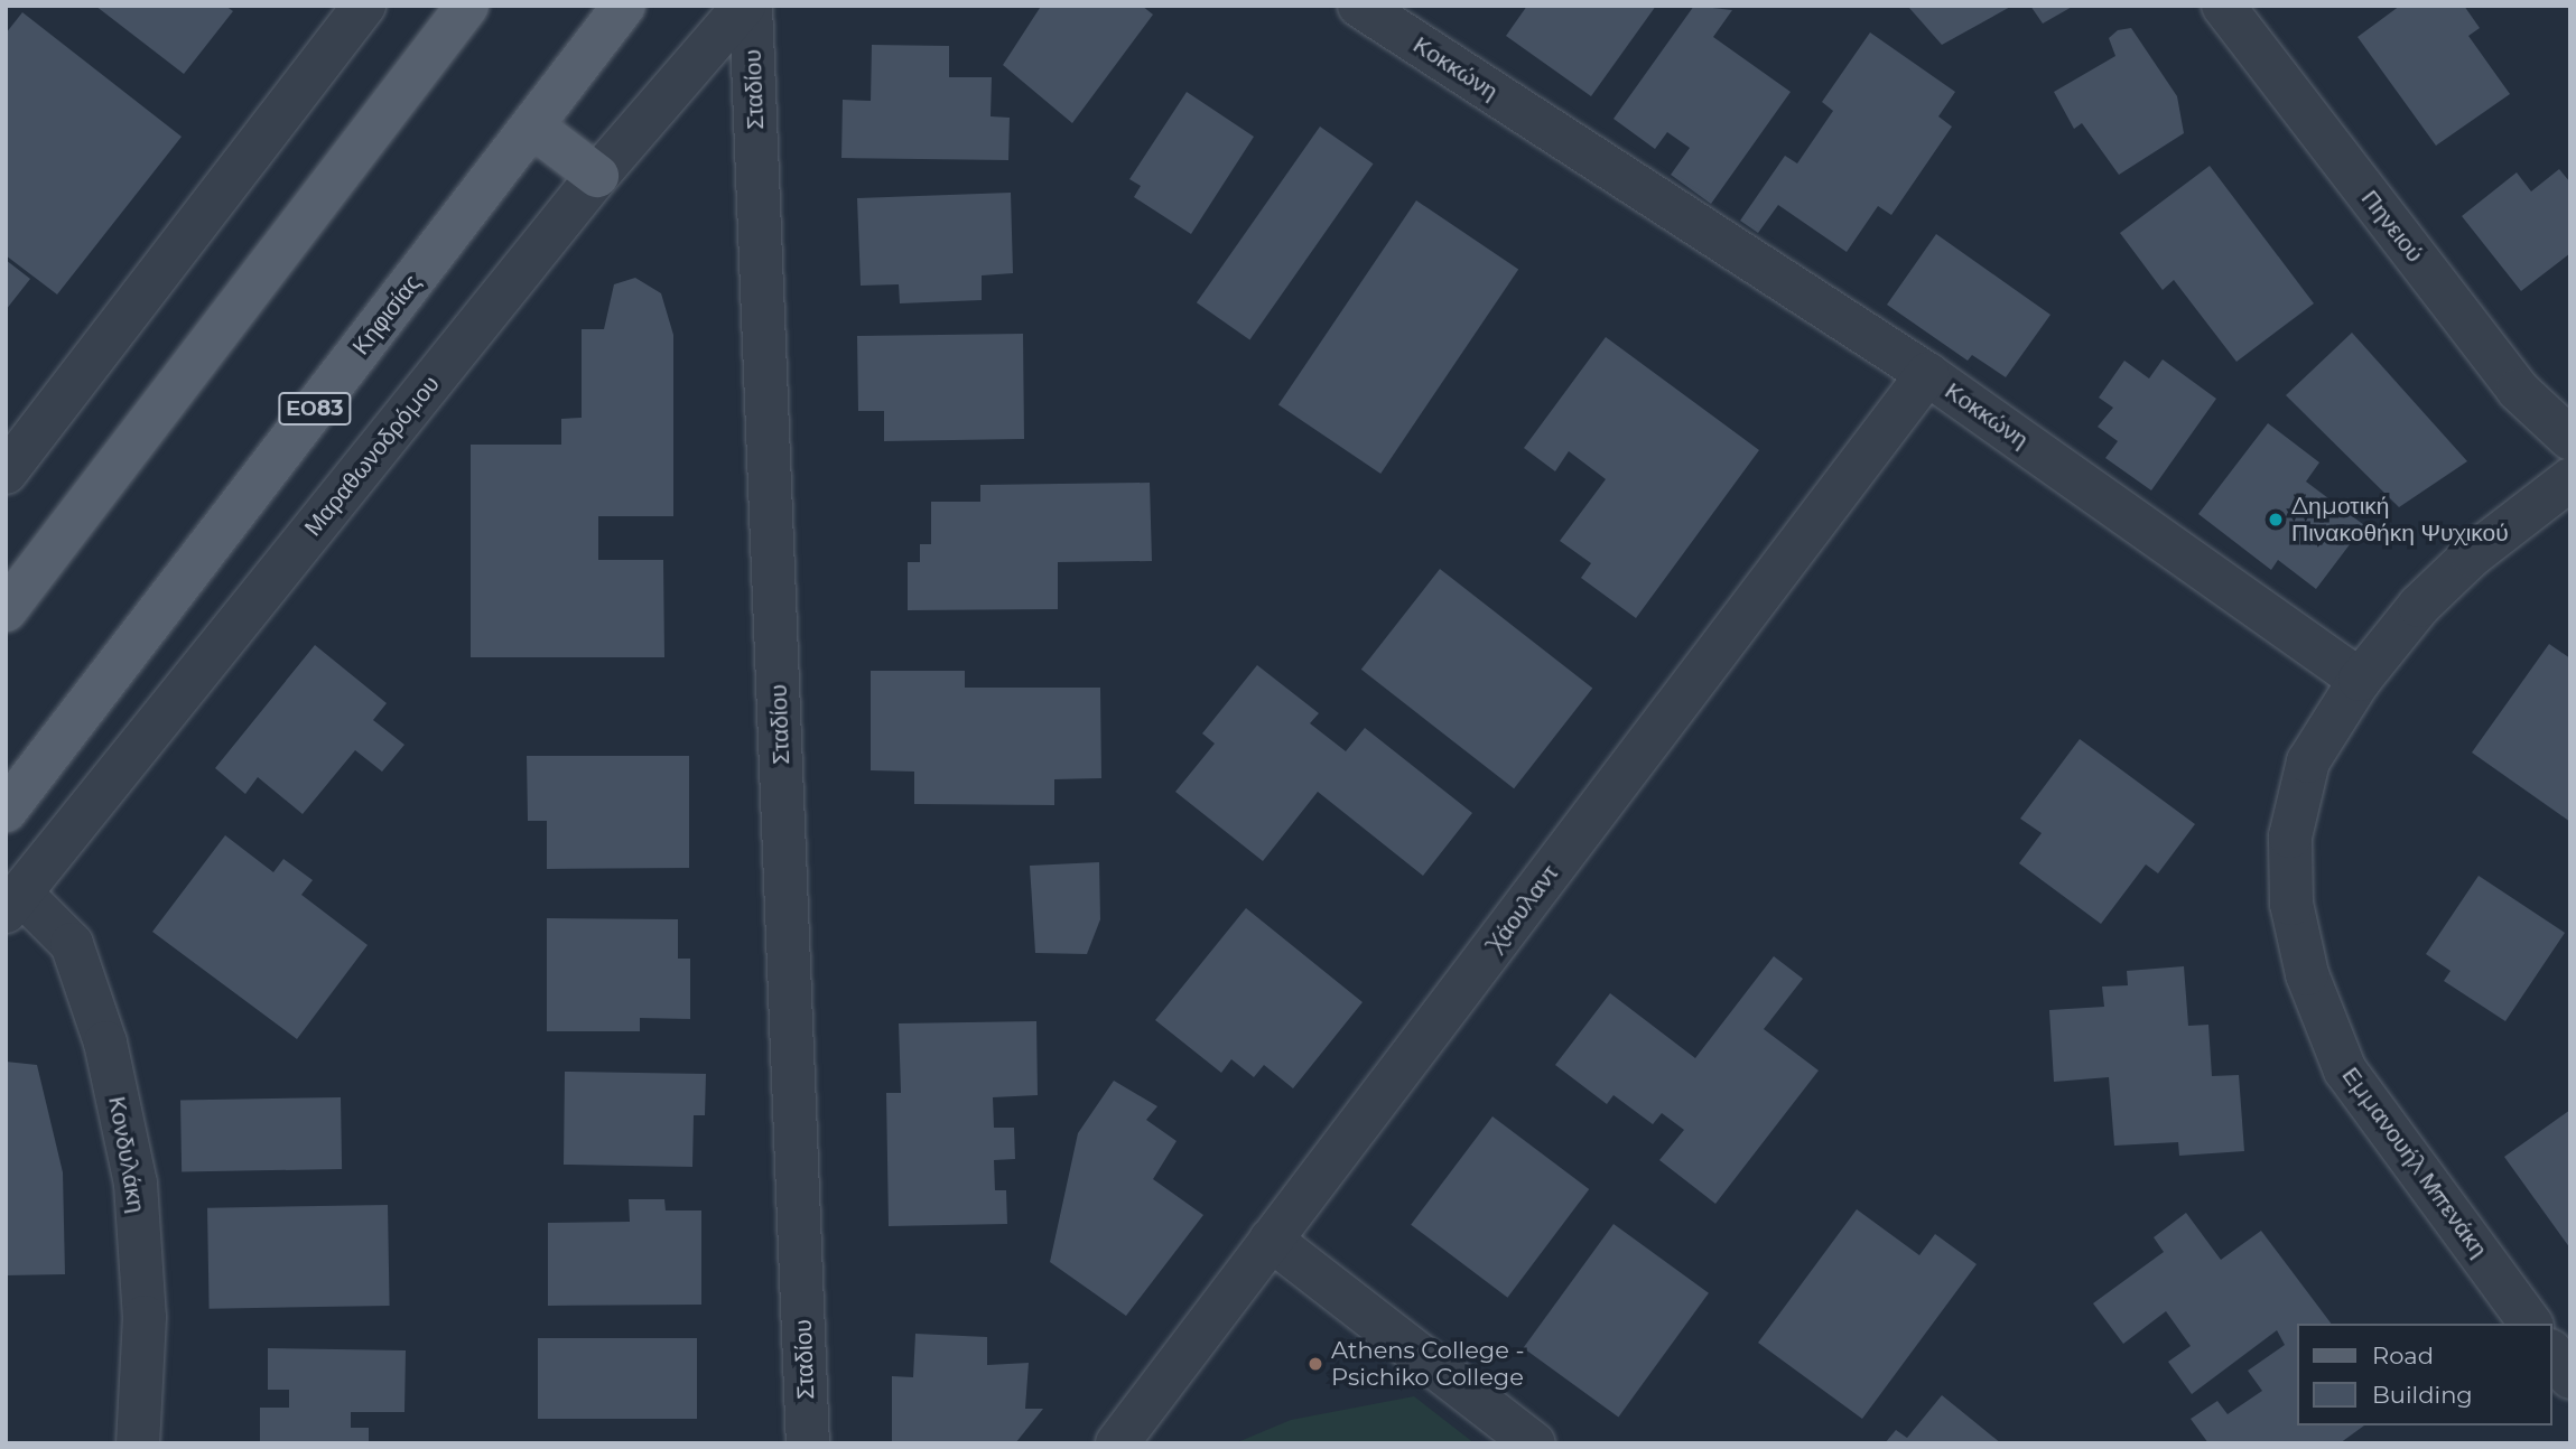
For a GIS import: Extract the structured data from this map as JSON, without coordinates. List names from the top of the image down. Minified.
{"streets":{"main road":["Κηφισίας","ΕΟ83"],"street":["Κοκκώνη","Σταδίου","Πηνειού","Μαραθωνοδρόμου","Χάουλαντ","Κονδυλάκη","Εμμανουήλ Μπενάκη"]},"crossings":[["Κοκκώνη","Χάουλαντ"],["Κοκκώνη","Εμμανουήλ Μπενάκη"],["Μαραθωνοδρόμου","Κονδυλάκη"]],"places":["Δημοτική Πινακοθήκη Ψυχικού","Athens College - Psichiko College"],"legend":["Road","Building"]}
